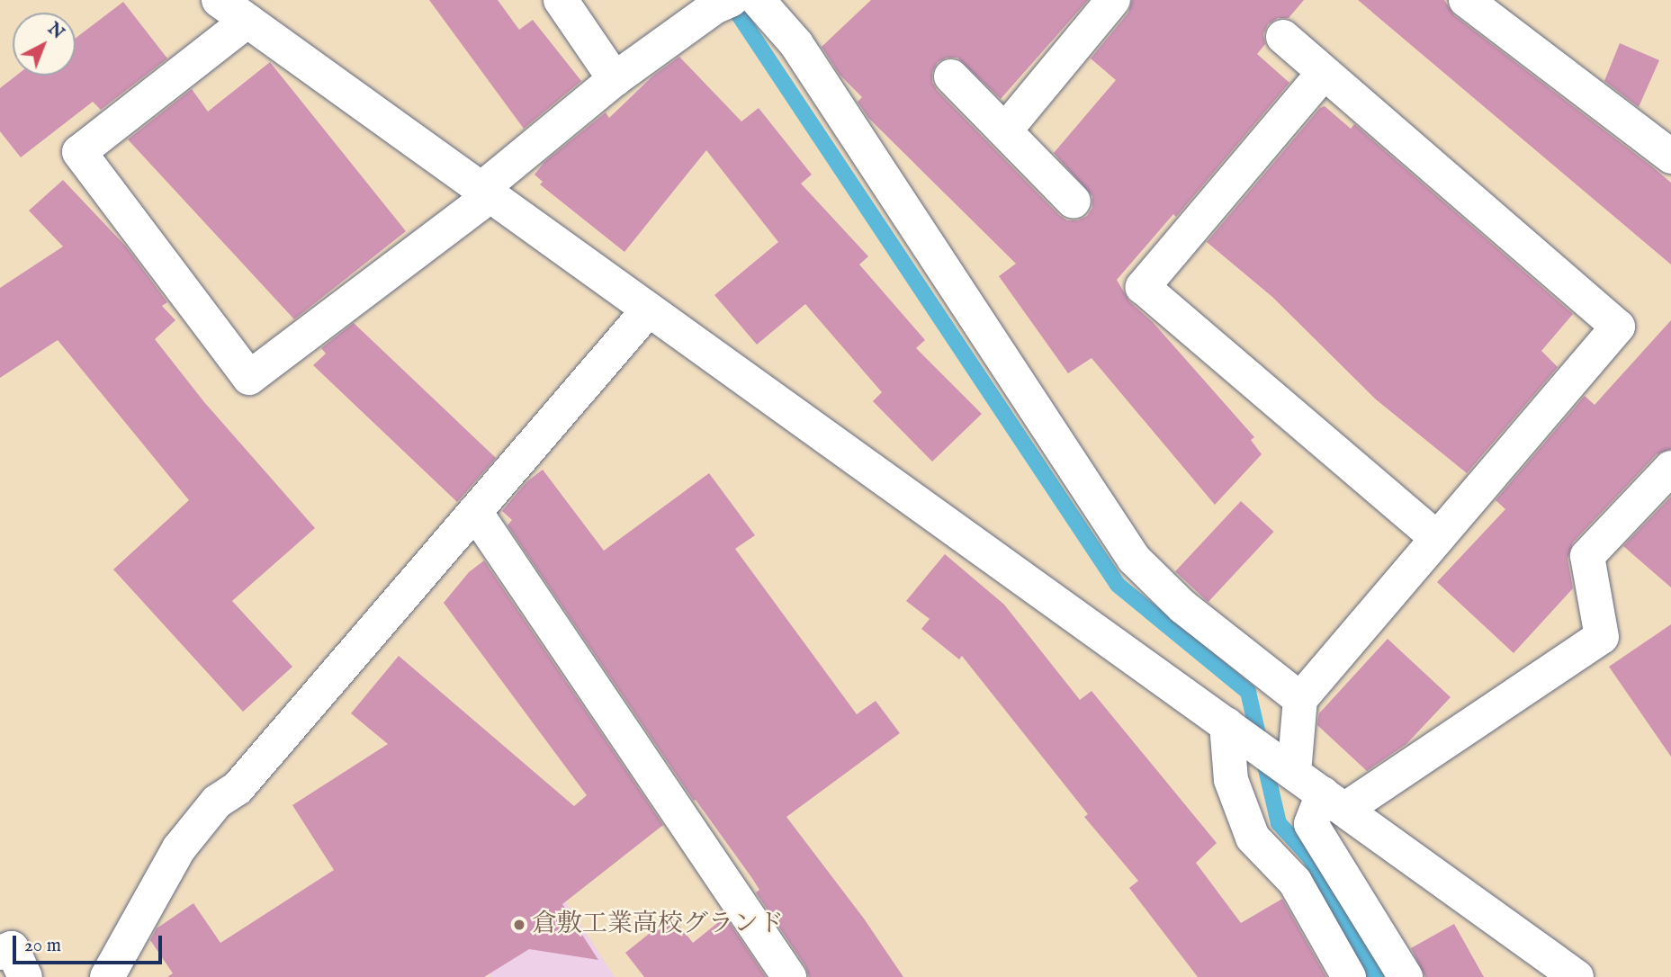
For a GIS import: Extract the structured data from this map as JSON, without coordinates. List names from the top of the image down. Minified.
{"places":["倉敷工業高校グランド"],"scale_bar":"20 m","north":"top right"}
